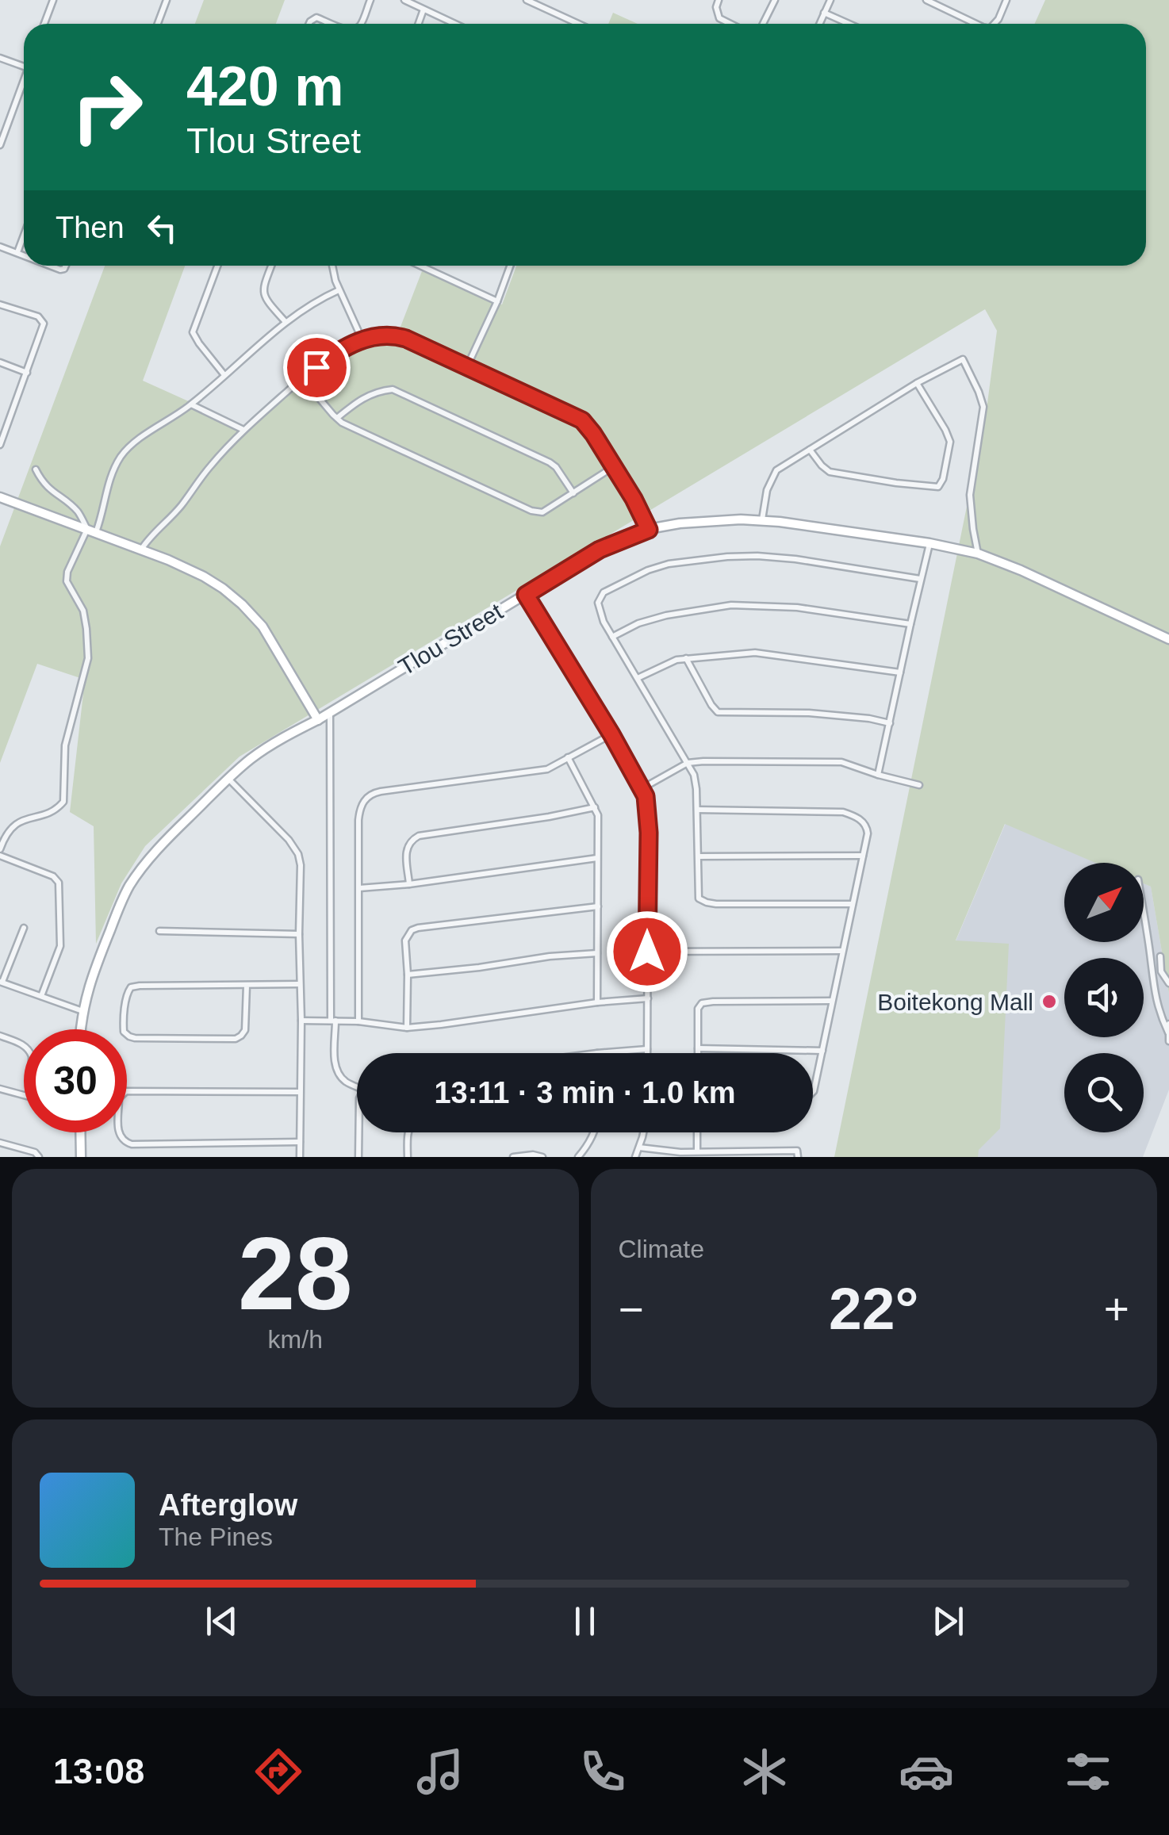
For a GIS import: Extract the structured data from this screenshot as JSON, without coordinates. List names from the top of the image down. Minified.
{"streets":{"street":["Tlou Street"]},"places":["Boitekong Mall"],"north":"top right","page":{"turn":["420 m","Tlou Street"],"then":"Then","limit":"30","trip":"13:11 · 3 min · 1.0 km","tile":[["28","km/h"],"Climate"],"heat":["−","22°","+"],"song":["Afterglow","The Pines"],"tabs":"13:08"}}
